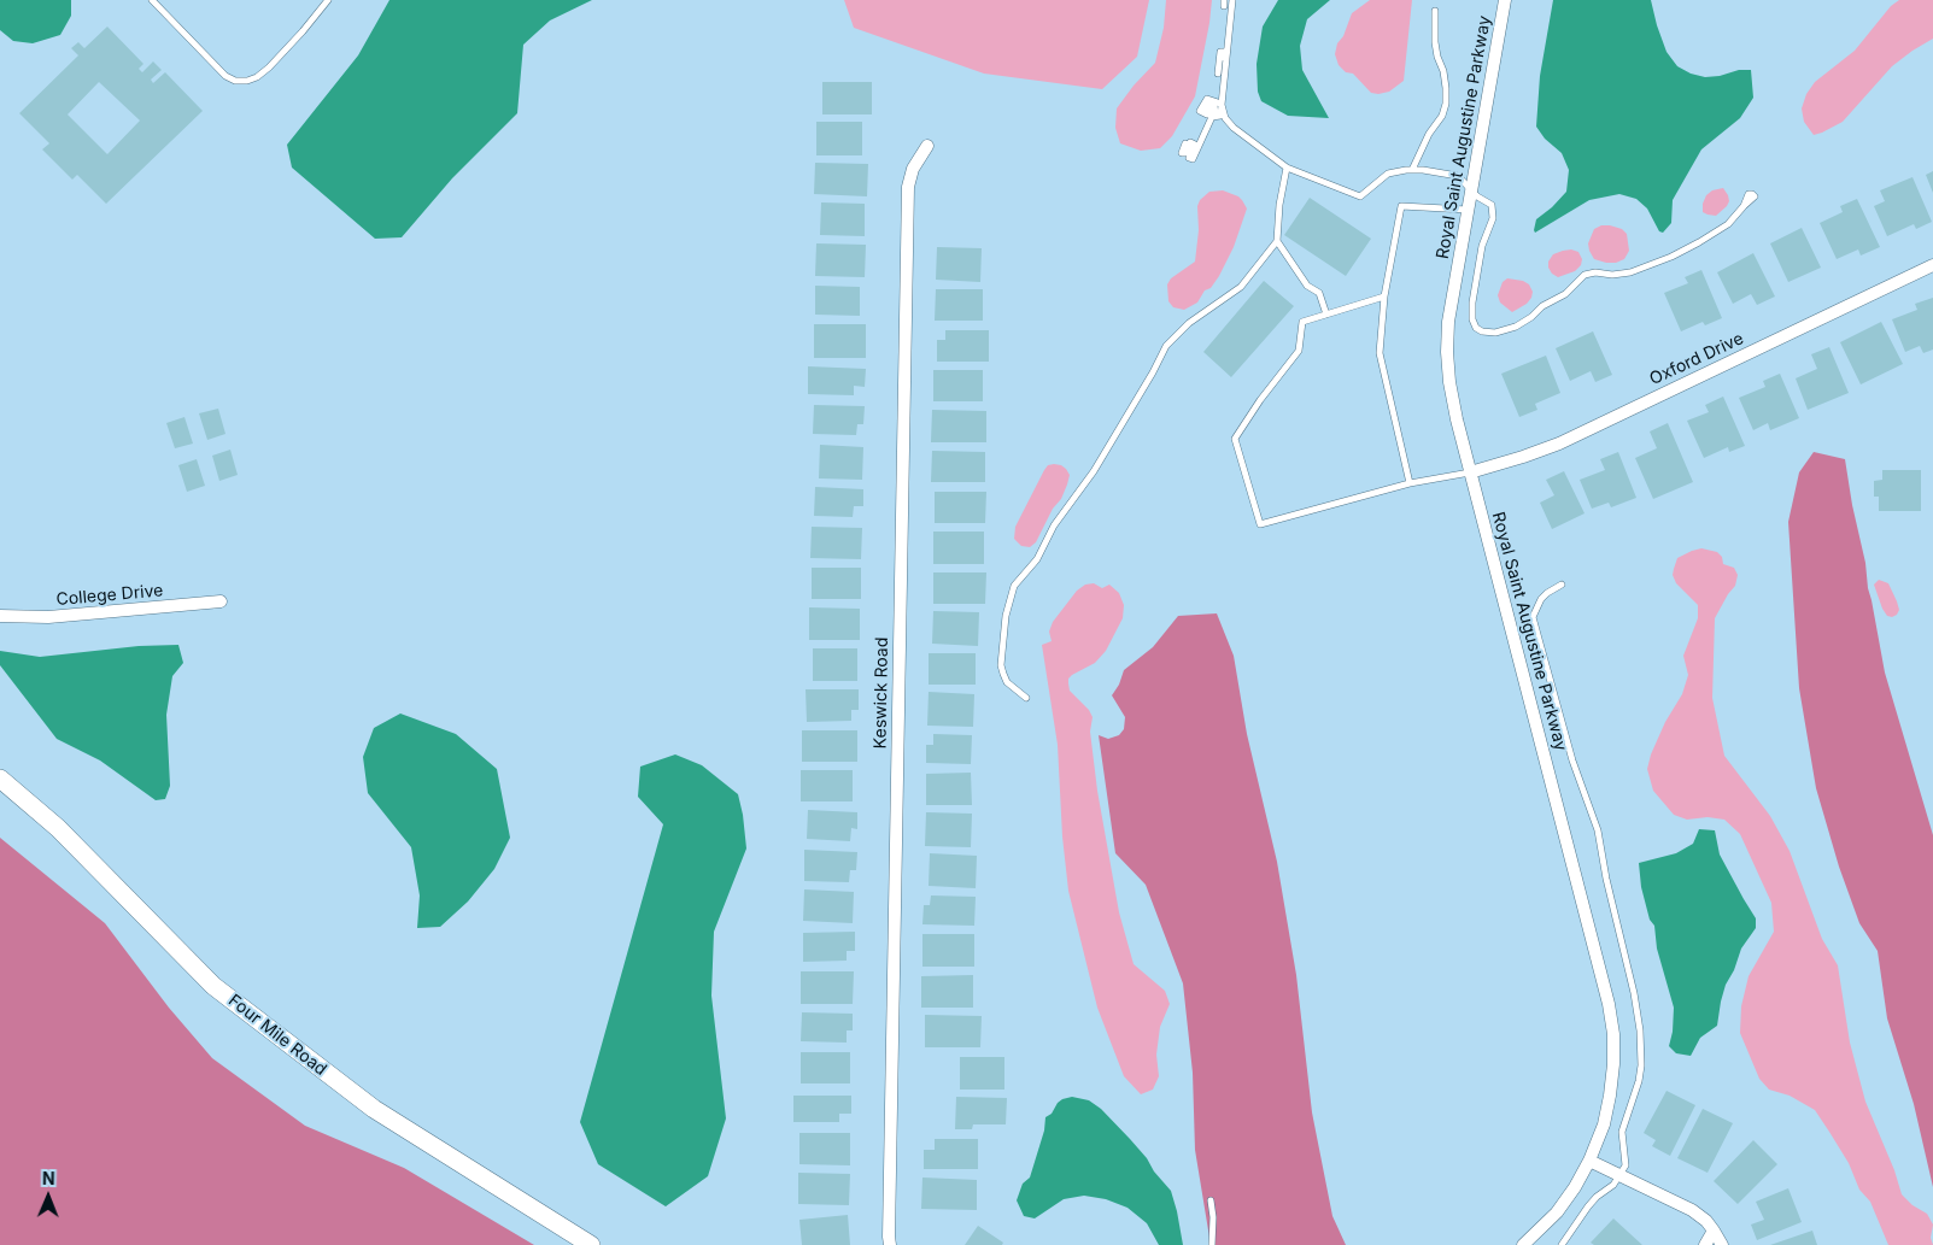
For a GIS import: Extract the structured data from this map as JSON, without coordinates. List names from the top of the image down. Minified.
{"streets":{"main road":["Four Mile Road"],"street":["Royal Saint Augustine Parkway","Oxford Drive","College Drive","Keswick Road"]},"crossings":[["Royal Saint Augustine Parkway","Oxford Drive"]],"north":"top"}
